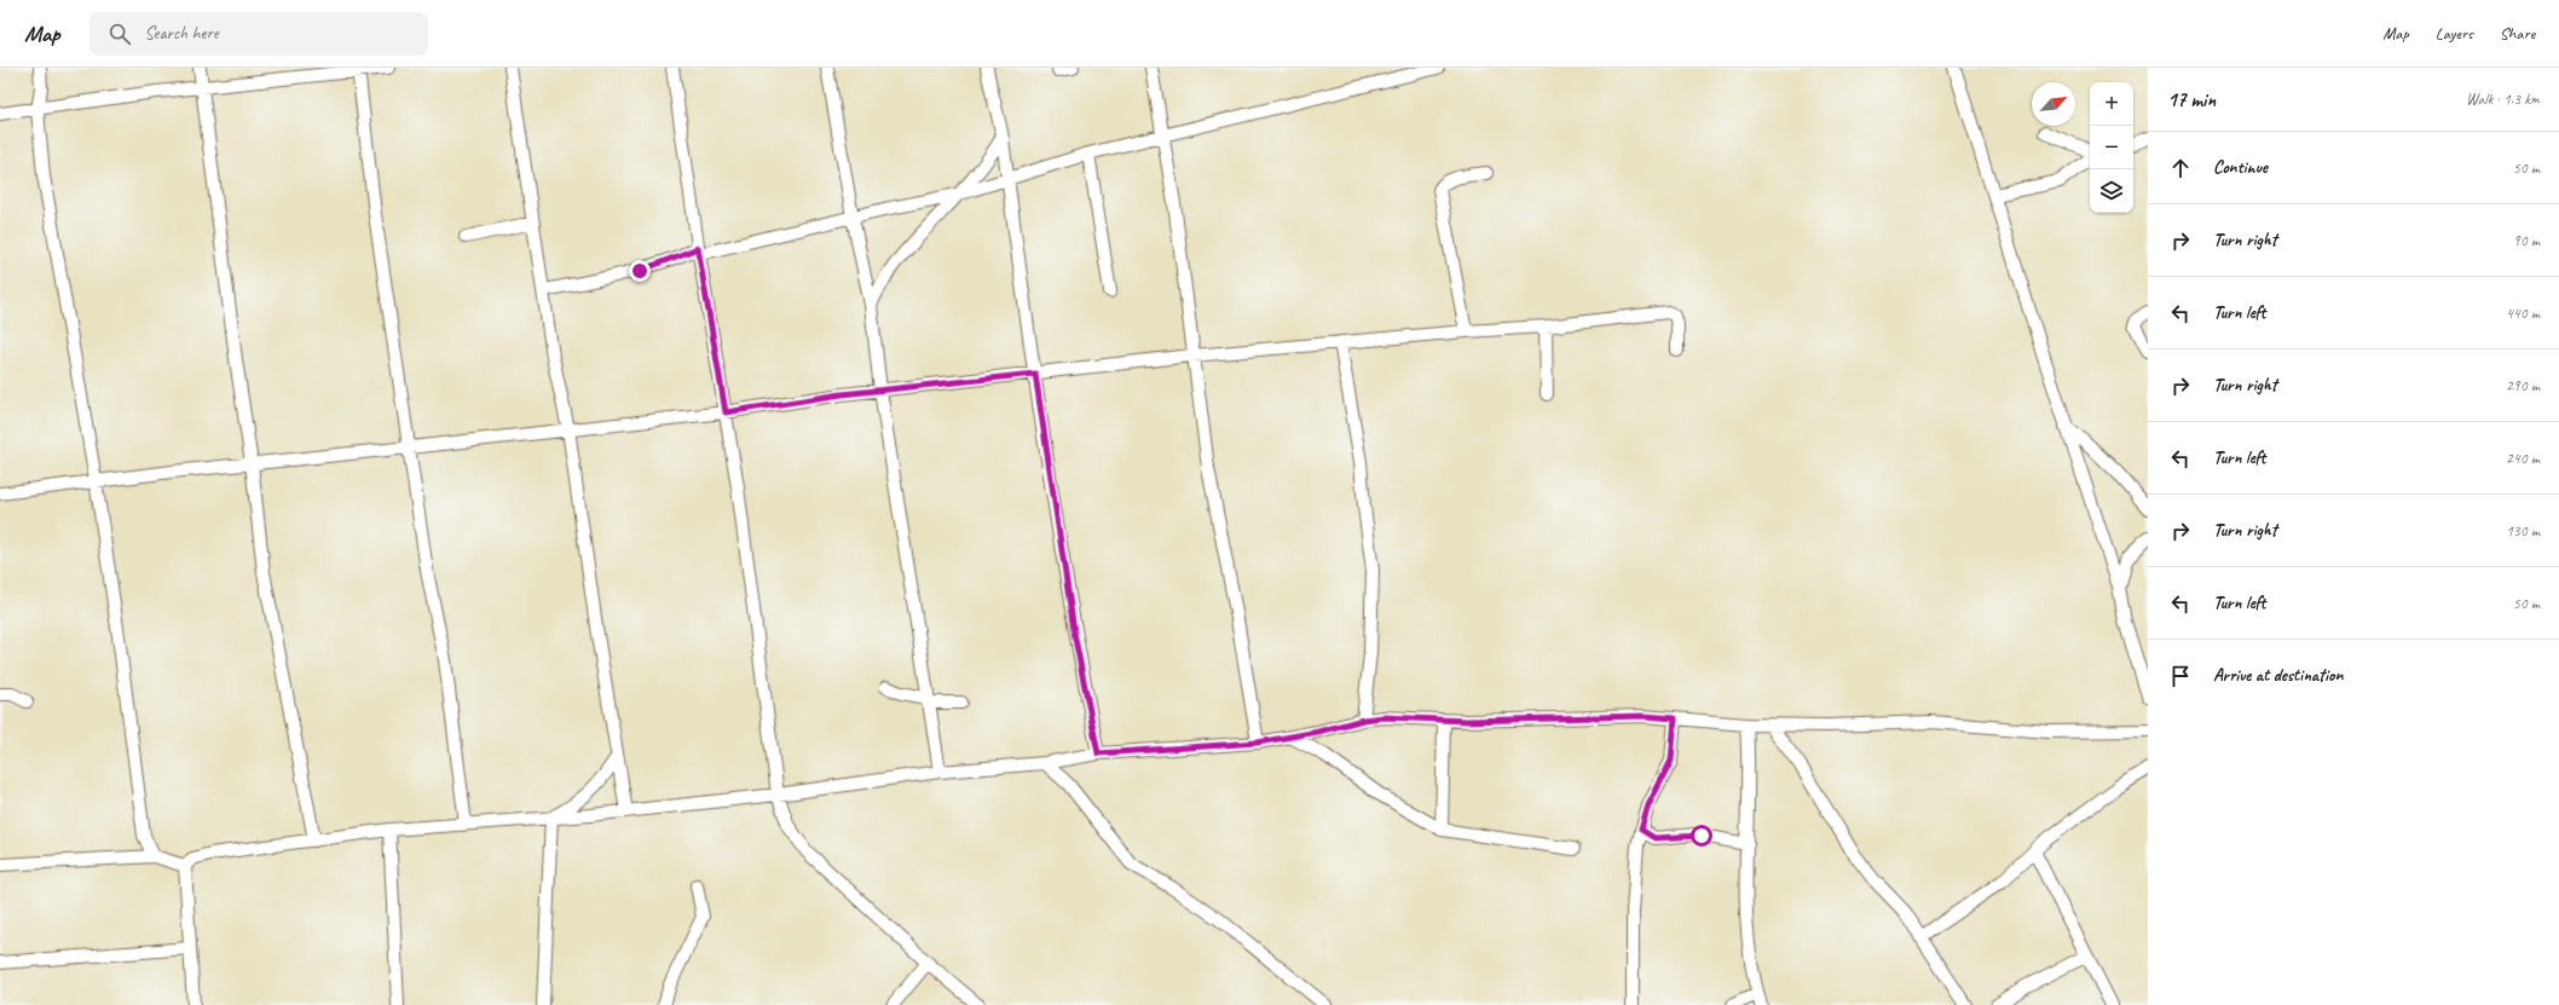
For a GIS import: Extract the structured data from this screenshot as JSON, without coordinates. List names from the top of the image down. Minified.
{"north":"top right","page":{"header":"Map","search":"Search here","nav":["Map","Layers","Share"],"heading":["17 min","Walk · 1.3 km"],"map_buttons":["+","−"],"list":[["Continue","50 m"],["Turn right","90 m"],["Turn left","440 m"],["Turn right","290 m"],["Turn left","240 m"],["Turn right","130 m"],["Turn left","50 m"],"Arrive at destination"]}}
